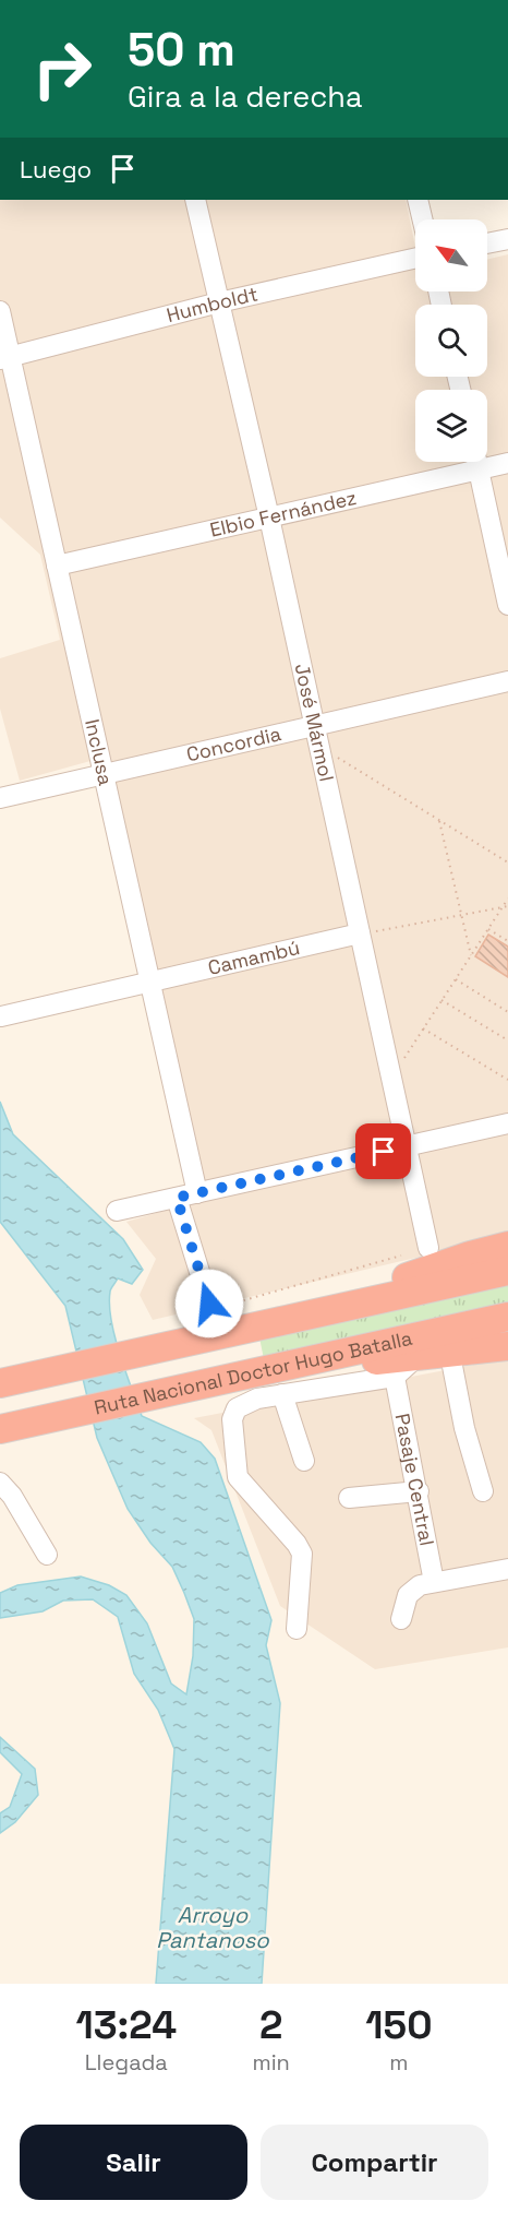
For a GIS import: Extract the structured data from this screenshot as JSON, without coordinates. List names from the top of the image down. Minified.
{"streets":{"highway":["Ruta Nacional Doctor Hugo Batalla"],"street":["Humboldt","Elbio Fernández","José Mármol","Concordia","Inclusa","Camambú","Pasaje Central"]},"crossings":[["Humboldt","José Mármol"],["Humboldt","Inclusa"],["Elbio Fernández","José Mármol"],["Elbio Fernández","Inclusa"],["José Mármol","Concordia"],["José Mármol","Camambú"],["Concordia","Inclusa"],["Inclusa","Camambú"]],"water":["Arroyo Pantanoso"],"north":"top left","page":{"turn":["50 m","Gira a la derecha"],"then":"Luego","eta":["13:24","Llegada","2","min","150","m"],"buttons":["Salir","Compartir"]}}
